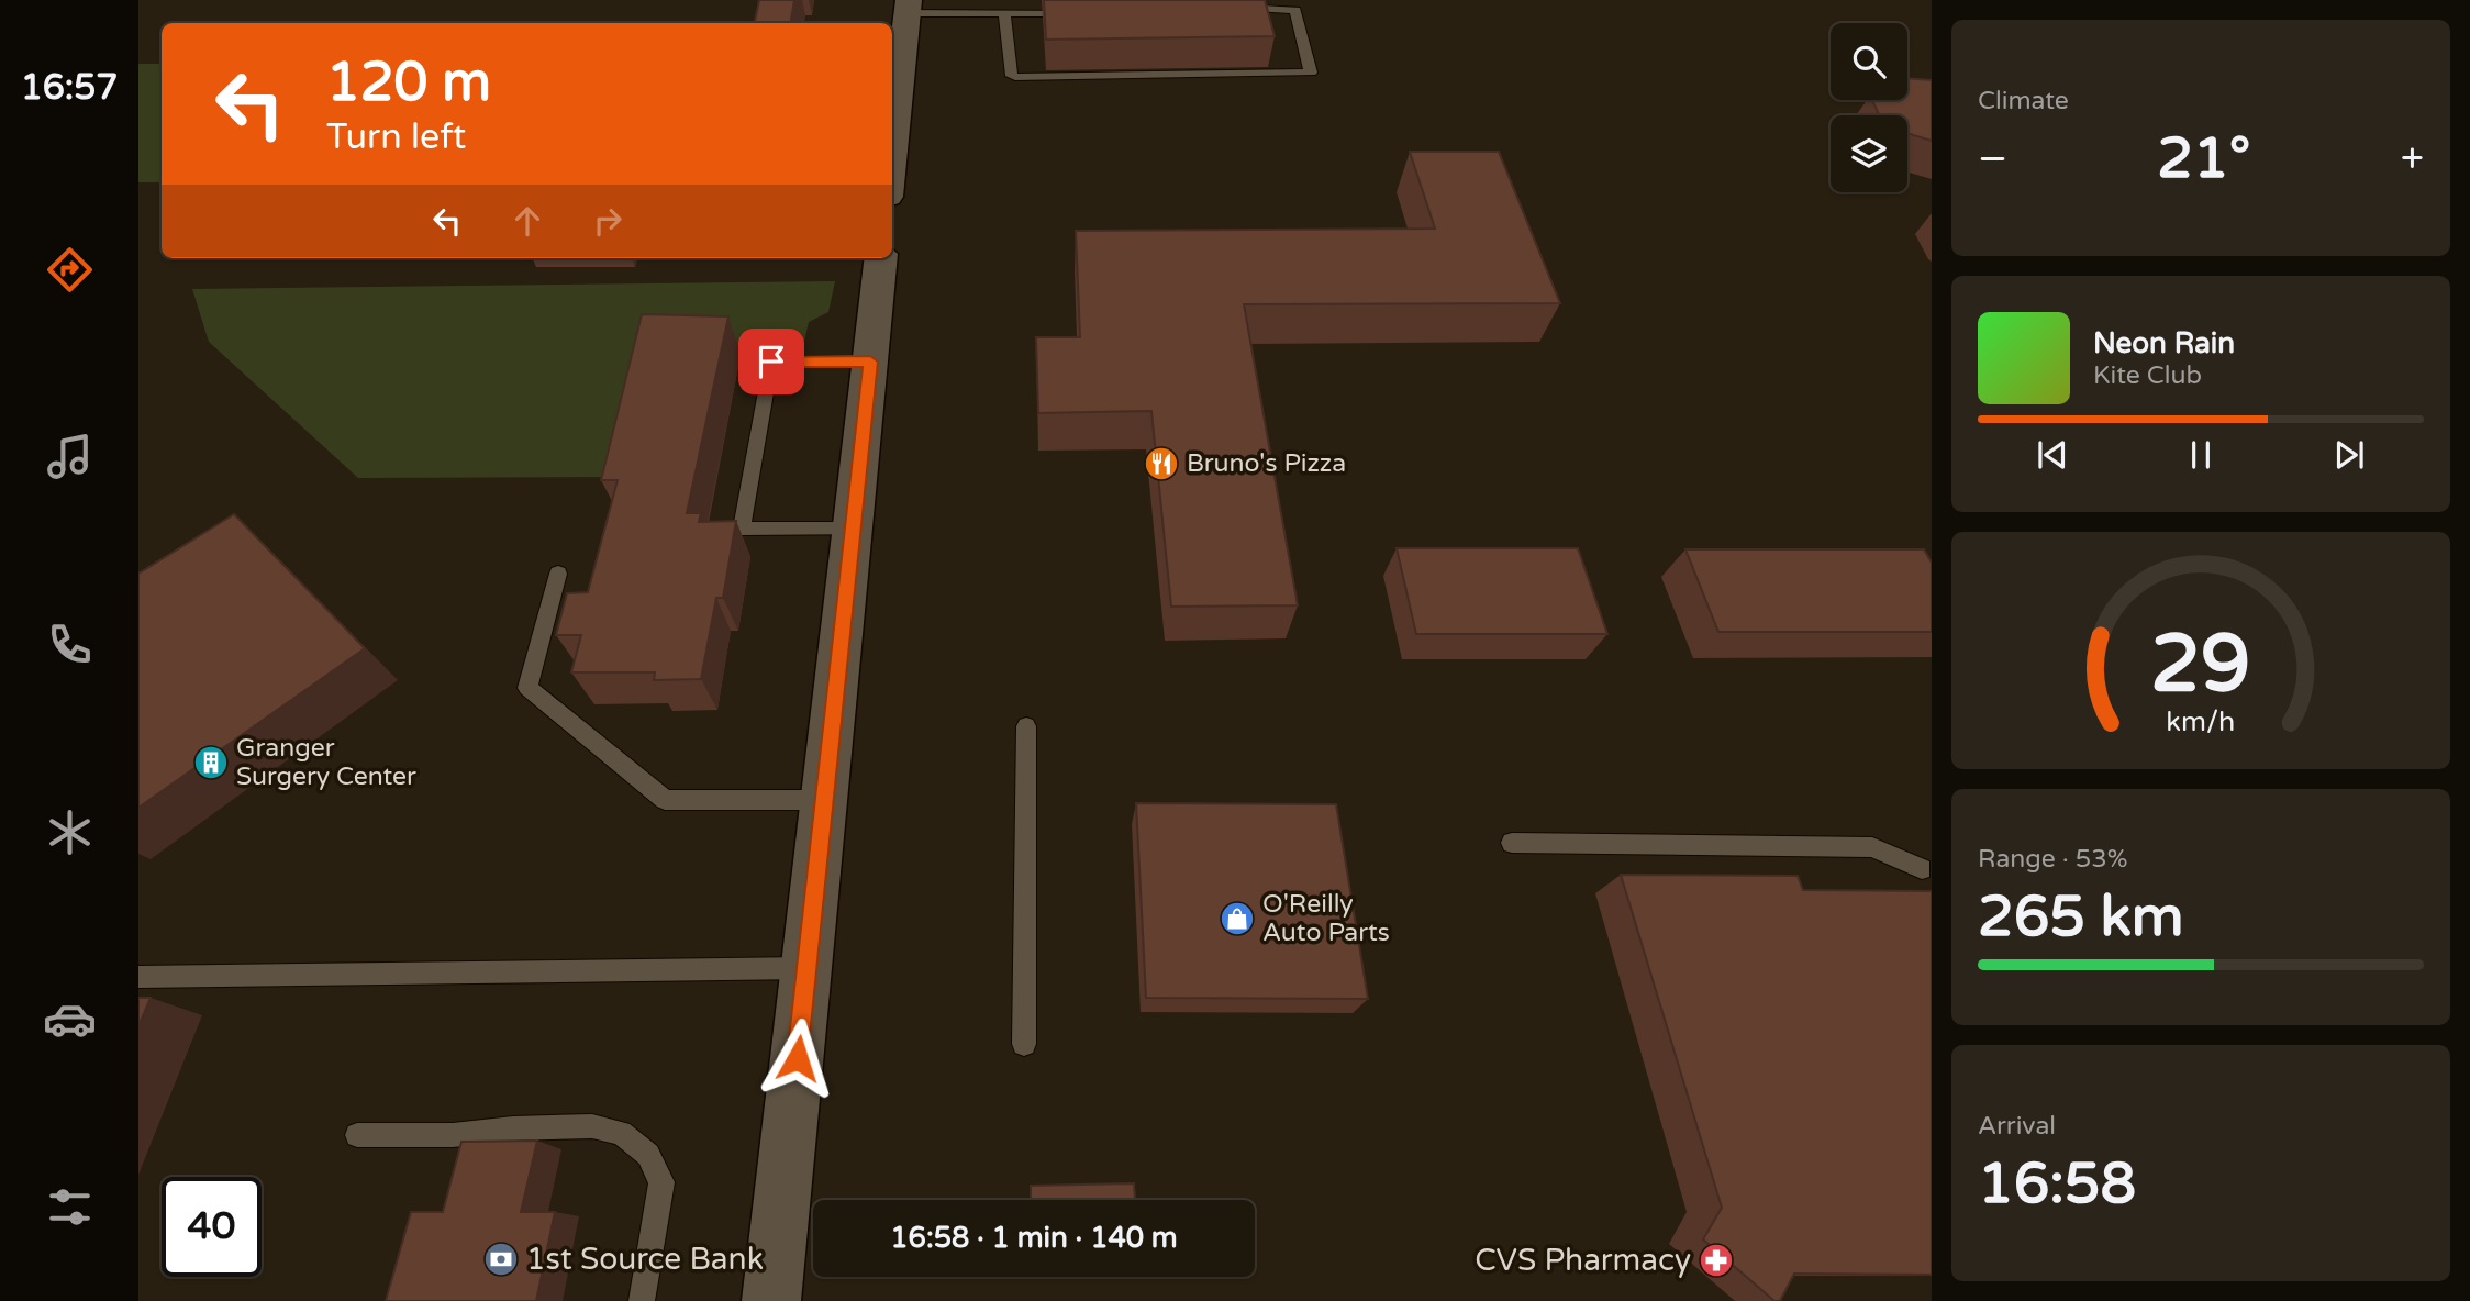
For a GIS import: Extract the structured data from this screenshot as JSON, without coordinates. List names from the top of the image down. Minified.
{"places":{"restaurant":["Bruno's Pizza"],"building":["Granger Surgery Center"],"shop":["O'Reilly Auto Parts"],"bank":["1st Source Bank"],"pharmacy":["CVS Pharmacy"]},"page":{"tabs":"16:57","tile":["Climate",["Range · 53%","265 km"],["Arrival","16:58"]],"turn":["120 m","Turn left"],"heat":["−","21°","+"],"song":["Neon Rain","Kite Club"],"limit":"40","trip":"16:58 · 1 min · 140 m","gauge":["29","km/h"]}}
